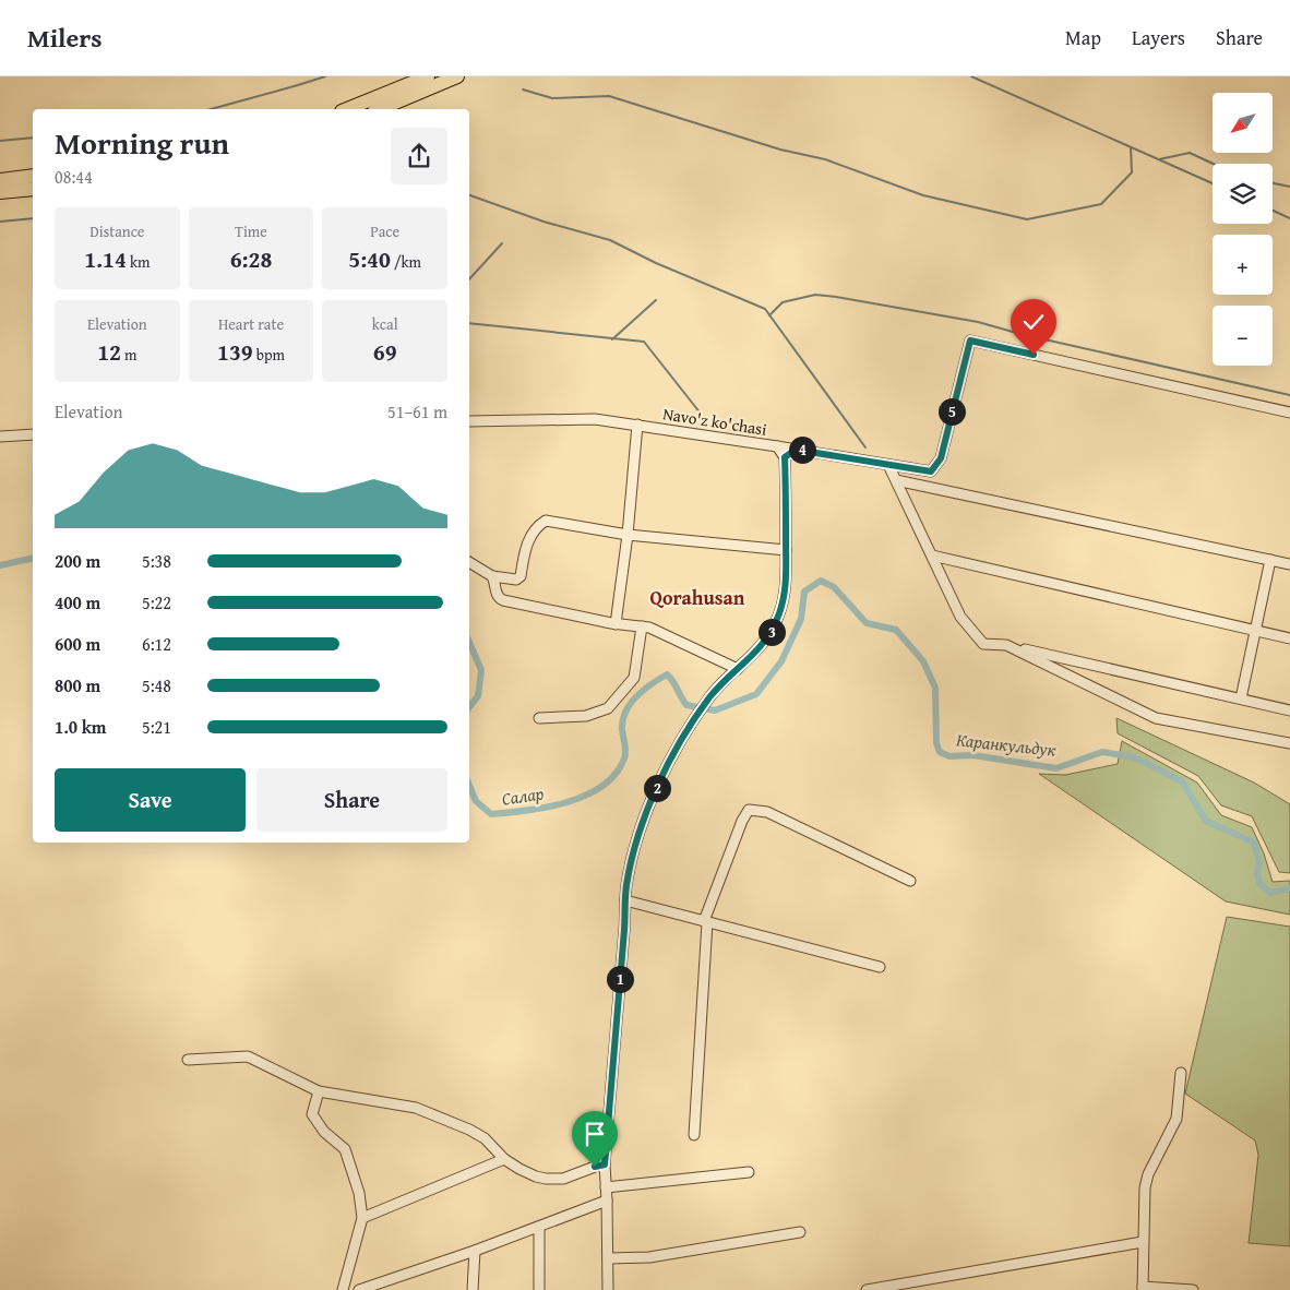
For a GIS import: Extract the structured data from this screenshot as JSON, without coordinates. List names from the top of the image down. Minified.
{"streets":{"street":["Navo'z ko'chasi"]},"districts":["Qorahusan"],"water":["Каранкульдук","Салар"],"north":"bottom left","page":{"header":"Milers","nav":["Map","Layers","Share"],"map_buttons":["+","−"],"heading":["Morning run","08:44"],"stats":[["Distance","1.14 km"],["Time","6:28"],["Pace","5:40 /km"],["Elevation","12 m"],["Heart rate","139 bpm"],["kcal","69"]],"chart":["Elevation","51–61 m"],"pins":["5","4","3","2","1"],"list":[{"name":"200 m","note":"5:38"},{"name":"400 m","note":"5:22"},{"name":"600 m","note":"6:12"},{"name":"800 m","note":"5:48"},{"name":"1.0 km","note":"5:21"}],"buttons":["Save","Share"]}}
